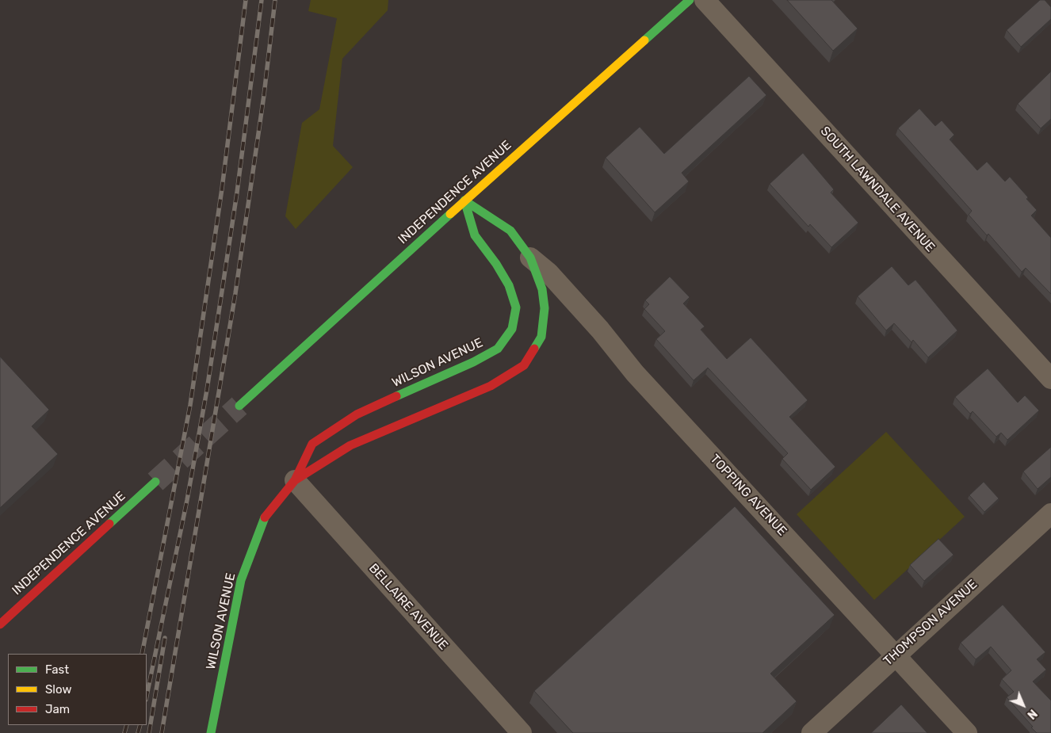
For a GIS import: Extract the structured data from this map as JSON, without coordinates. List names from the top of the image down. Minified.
{"streets":{"main road":["INDEPENDENCE AVENUE","WILSON AVENUE"],"street":["SOUTH LAWNDALE AVENUE","TOPPING AVENUE","BELLAIRE AVENUE","THOMPSON AVENUE"]},"crossings":[["INDEPENDENCE AVENUE","WILSON AVENUE"],["WILSON AVENUE","TOPPING AVENUE"],["WILSON AVENUE","BELLAIRE AVENUE"],["TOPPING AVENUE","THOMPSON AVENUE"]],"legend":["Fast","Slow","Jam"],"north":"bottom right"}
